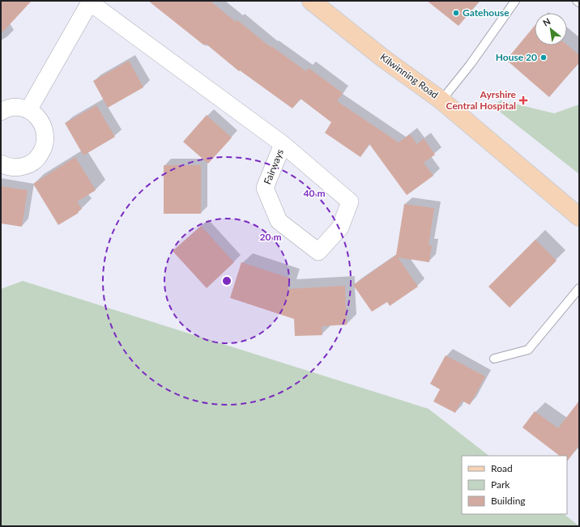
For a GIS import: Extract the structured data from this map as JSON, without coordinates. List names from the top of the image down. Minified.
{"streets":{"main road":["Kilwinning Road"],"street":["Fairways"]},"places":{"other":["Gatehouse","House 20"],"health":["Ayrshire Central Hospital"]},"legend":["Road","Park","Building"],"north":"top left","rings":["40 m","20 m"]}
